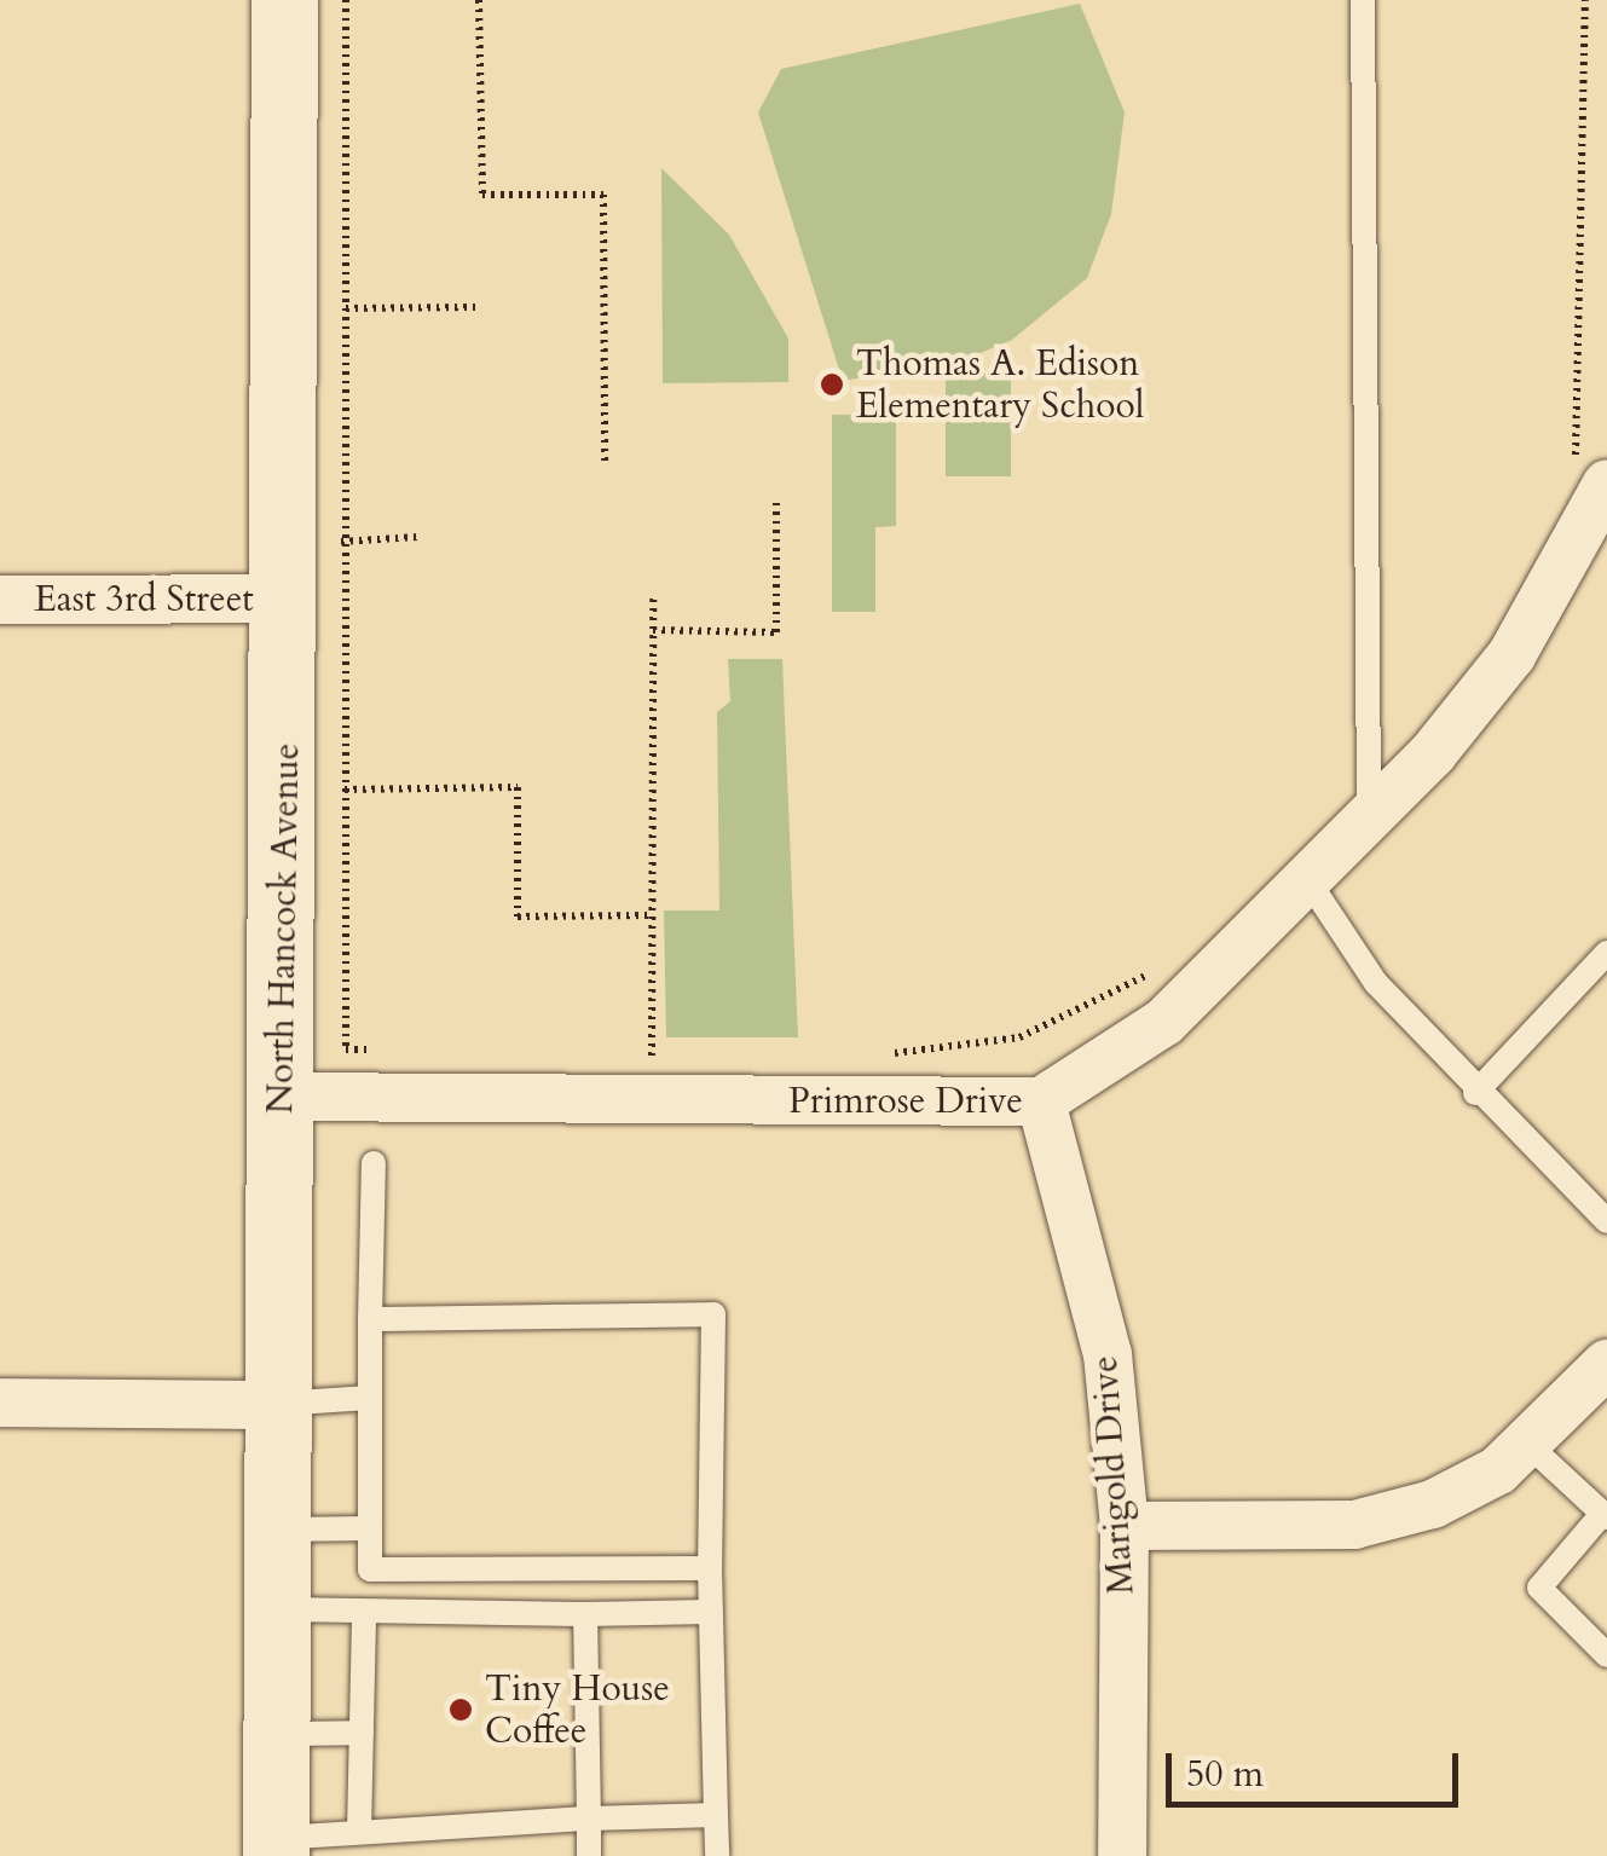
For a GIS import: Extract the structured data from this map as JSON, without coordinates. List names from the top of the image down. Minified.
{"streets":{"street":["East 3rd Street","North Hancock Avenue","Primrose Drive","Marigold Drive"]},"crossings":[["East 3rd Street","North Hancock Avenue"],["North Hancock Avenue","Primrose Drive"],["Primrose Drive","Marigold Drive"]],"places":["Thomas A. Edison Elementary School","Tiny House Coffee"],"scale_bar":"50 m"}
